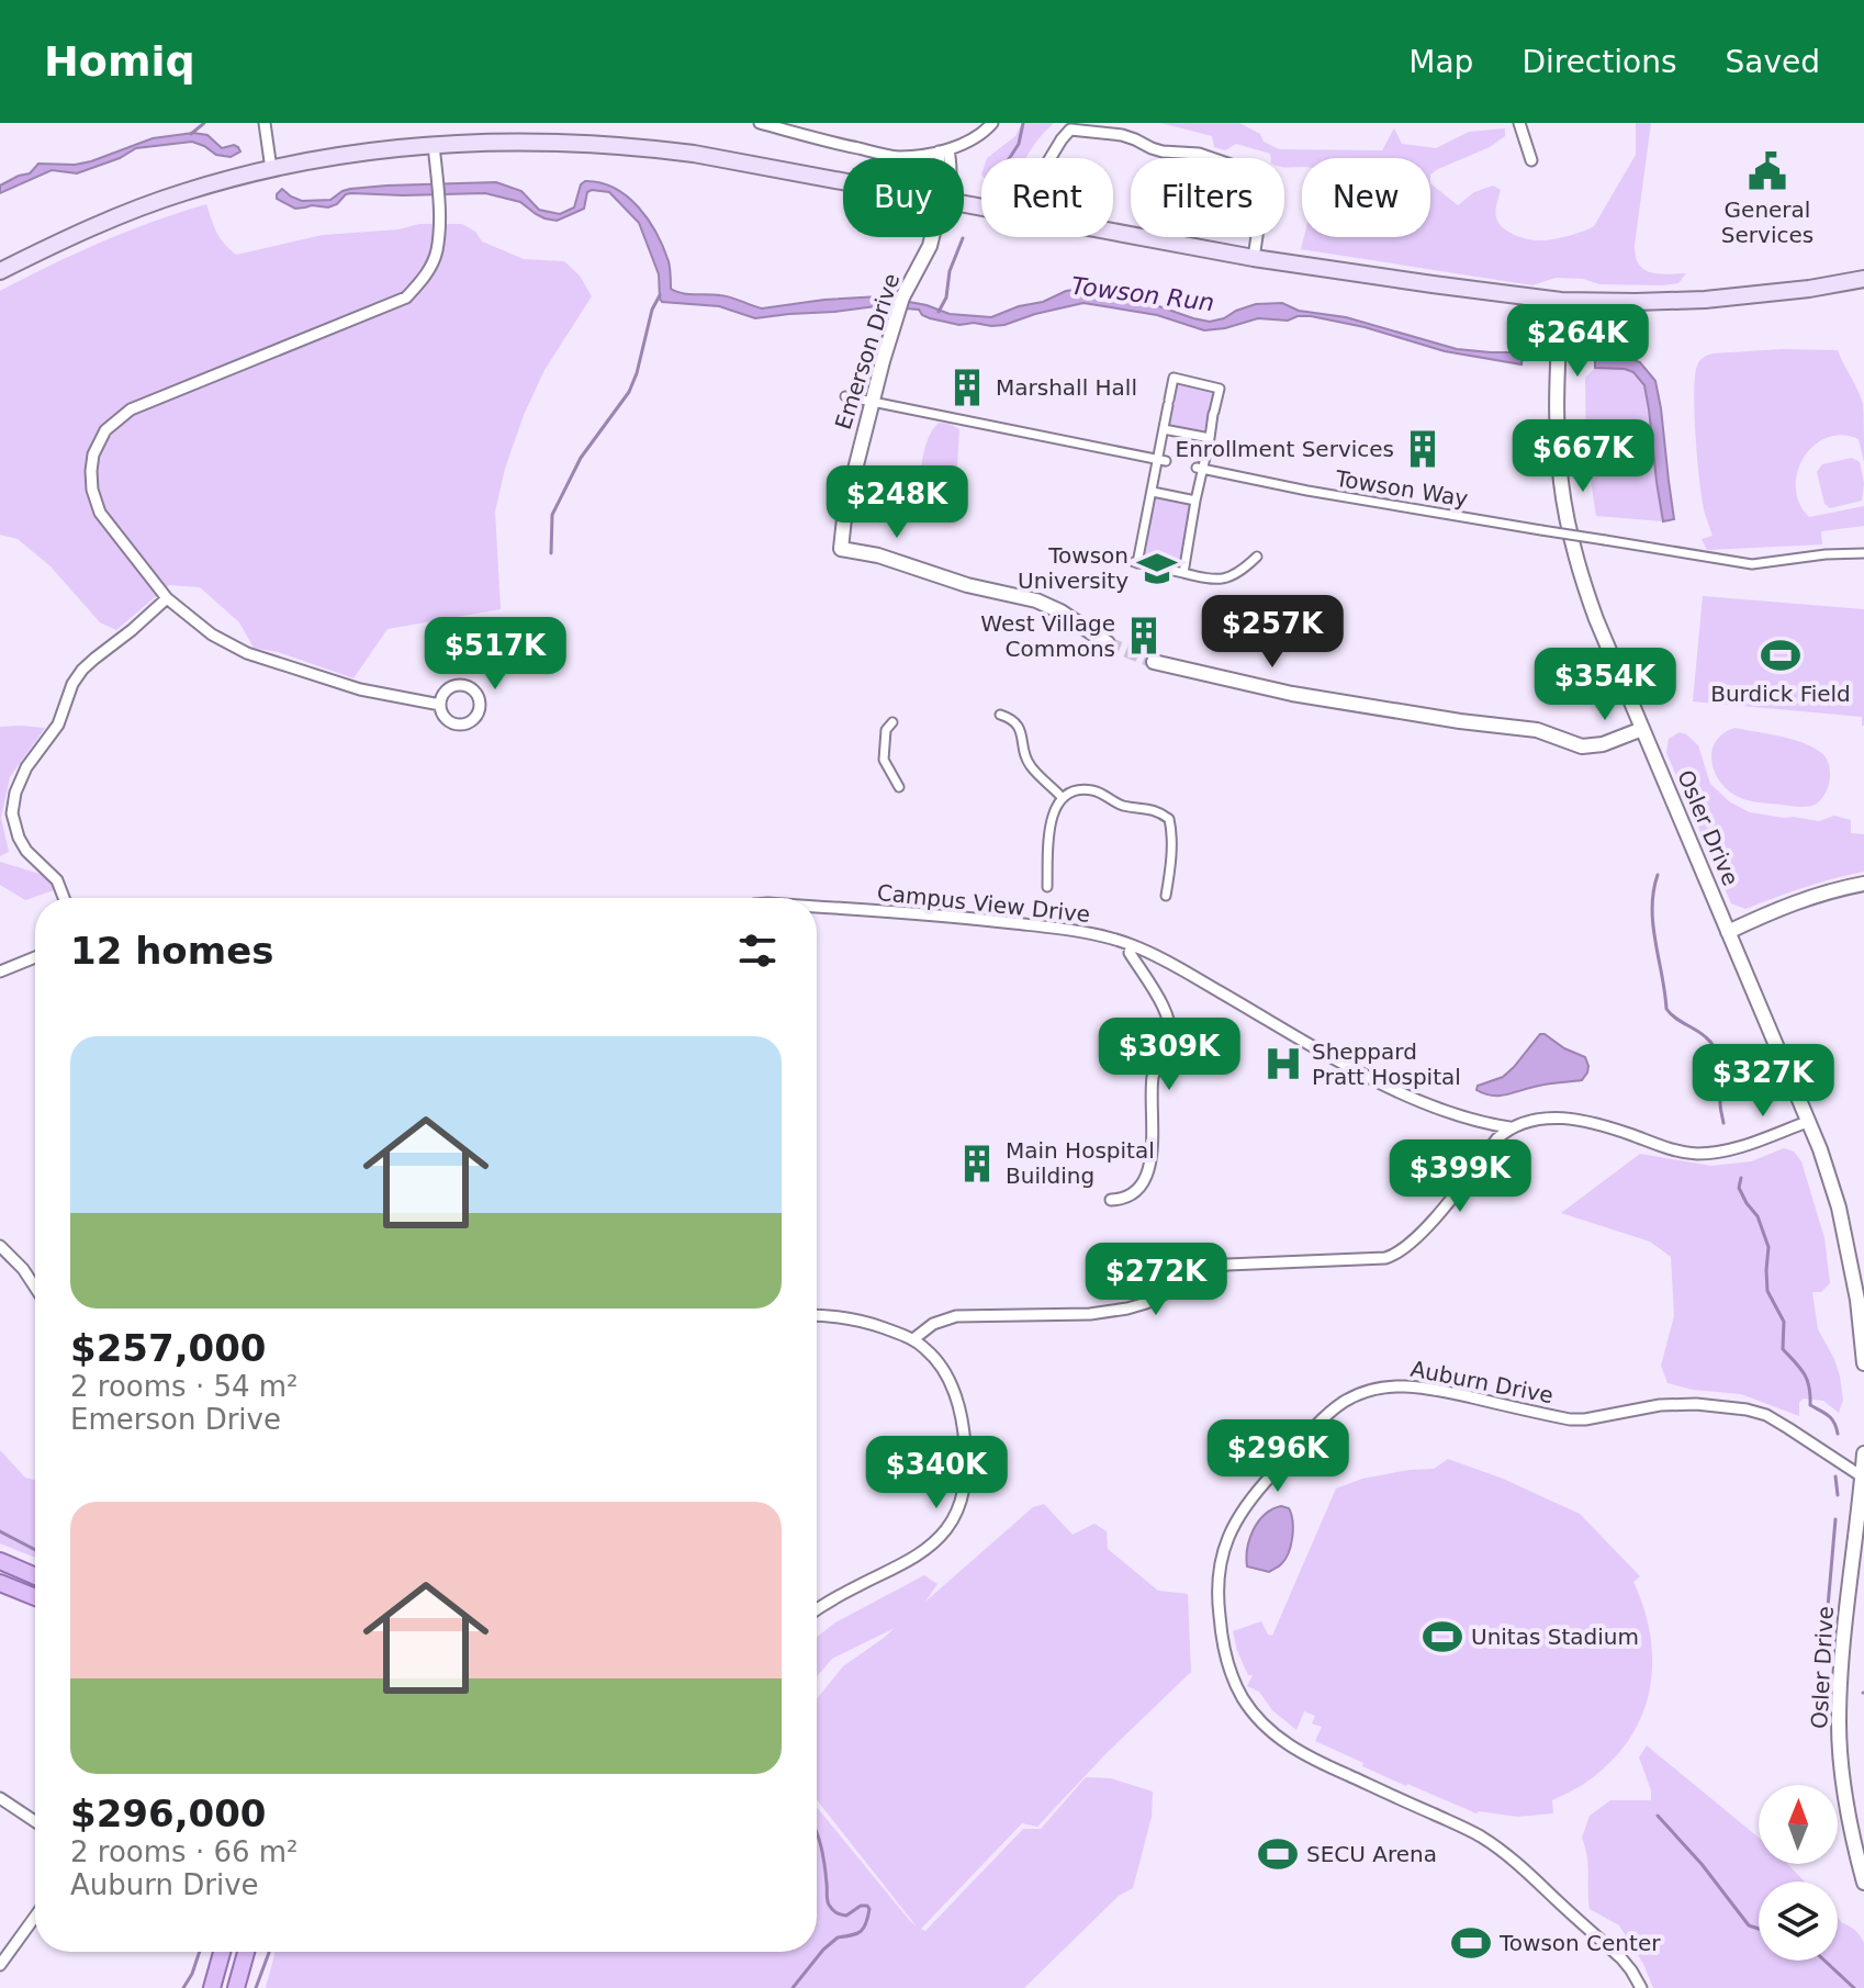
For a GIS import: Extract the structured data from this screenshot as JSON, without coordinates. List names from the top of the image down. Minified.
{"streets":{"street":["Emerson Drive","Towson Way","Osler Drive","Campus View Drive","Auburn Drive"]},"crossings":[["Osler Drive","Campus View Drive"],["Osler Drive","Auburn Drive"]],"water":["Towson Run"],"places":{"public building":["General Services"],"building":["Marshall Hall","Enrollment Services","West Village Commons","Main Hospital Building"],"school or university":["Towson University"],"sports":["Burdick Field","Unitas Stadium","SECU Arena","Towson Center"],"hospital":["Sheppard Pratt Hospital"]},"north":"top","page":{"header":"Homiq","nav":["Map","Directions","Saved"],"chip":["Buy","Rent","Filters","New"],"price":["$264K","$667K","$248K","$257K","$517K","$354K","$309K","$327K","$399K","$272K","$296K","$340K"],"heading":"12 homes","list":[{"name":"$257,000","note":"2 rooms · 54 m² · Emerson Drive"},{"name":"$296,000","note":"2 rooms · 66 m² · Auburn Drive"}]}}
